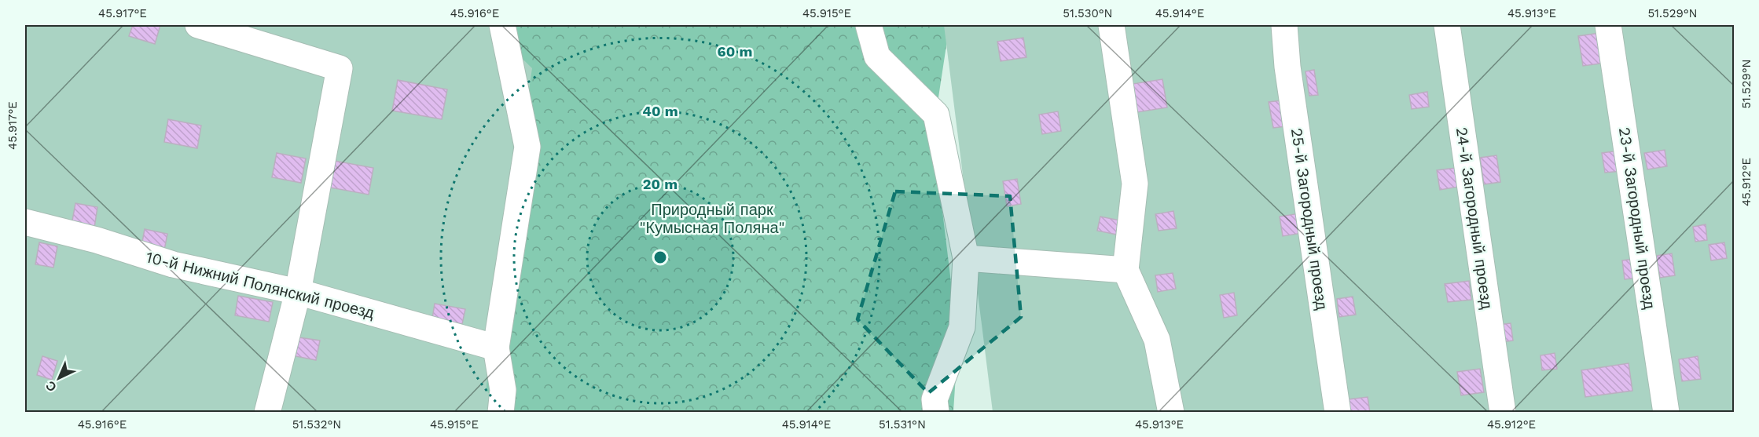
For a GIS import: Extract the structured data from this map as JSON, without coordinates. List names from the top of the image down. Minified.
{"streets":{"street":["24-й Загородный проезд","23-й Загородный проезд","25-й Загородный проезд","10-й Нижний Полянский проезд"]},"parks":["Природный парк \"Кумысная Поляна\""],"north":"bottom left","coordinates":["45.917°E","45.916°E","45.915°E","51.530°N","45.914°E","45.913°E","51.529°N","45.912°E","51.532°N","51.531°N"],"rings":["60 m","40 m","20 m"]}
